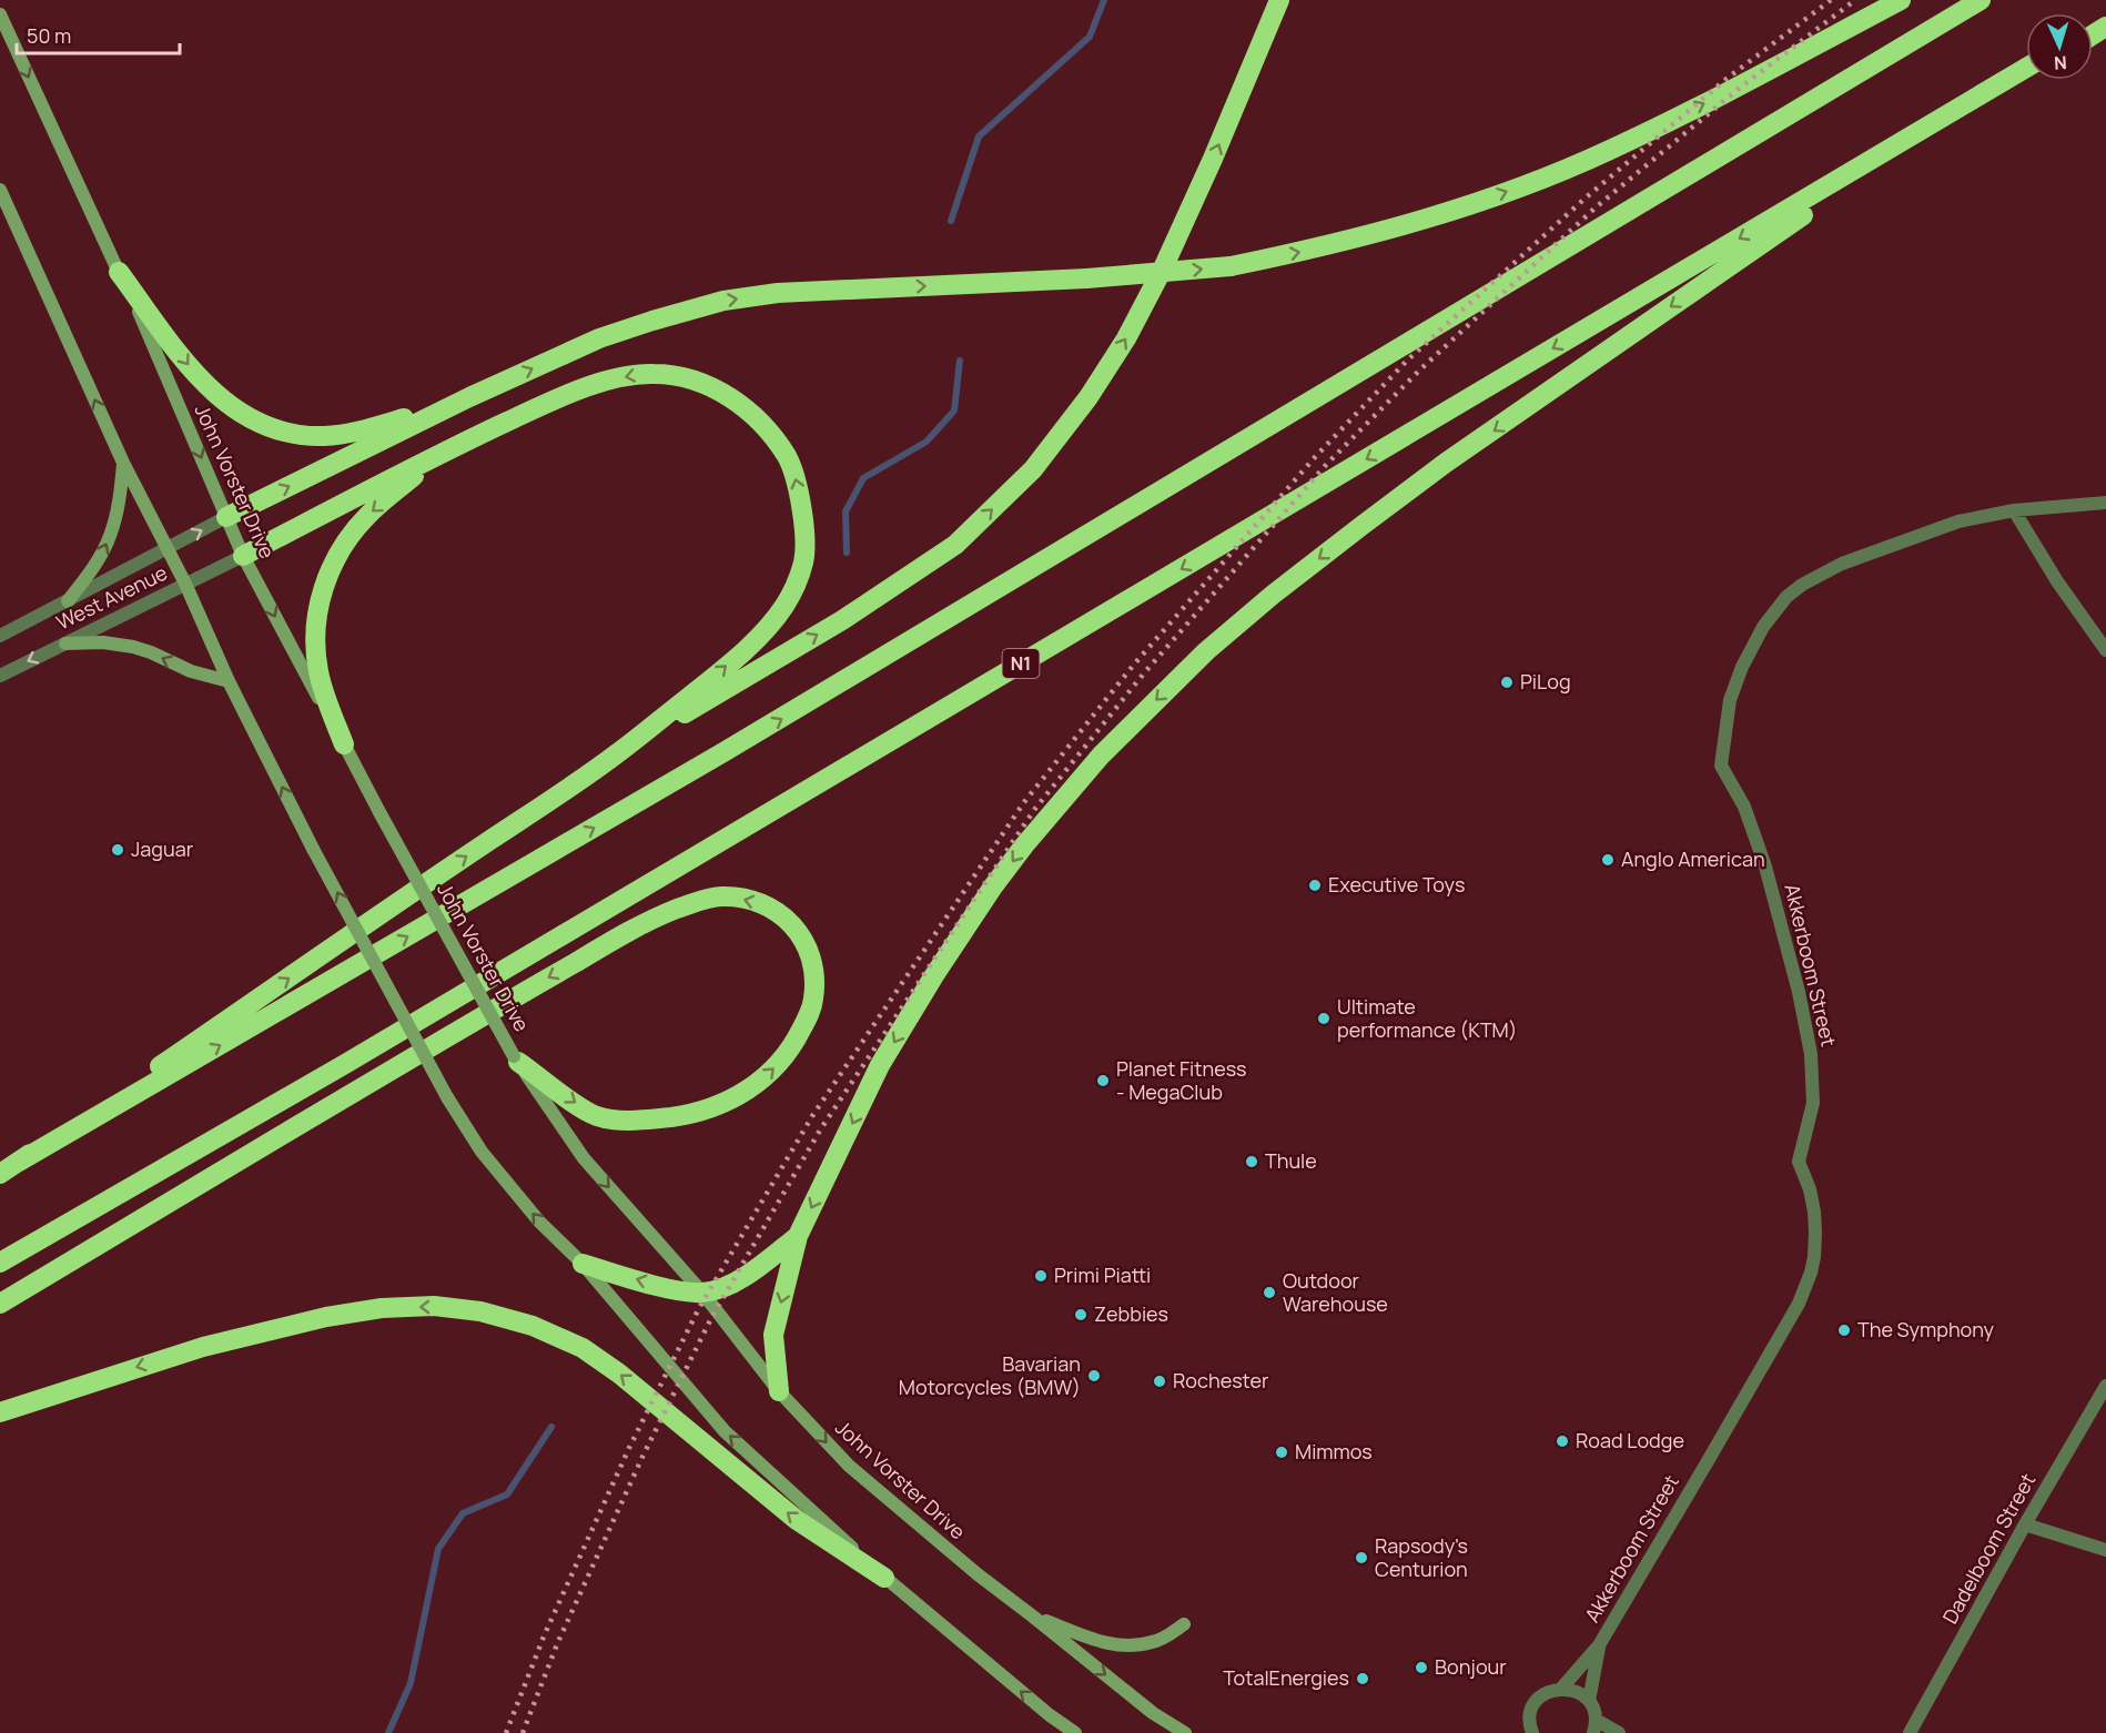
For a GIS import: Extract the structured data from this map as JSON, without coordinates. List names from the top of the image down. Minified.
{"streets":{"highway":["N1"],"main road":["John Vorster Drive"],"street":["West Avenue","Akkerboom Street","Dadelboom Street"]},"crossings":[["John Vorster Drive","West Avenue"]],"places":["PiLog","Jaguar","Anglo American","Executive Toys","Ultimate performance (KTM)","Planet Fitness - MegaClub","Thule","Primi Piatti","Outdoor Warehouse","Zebbies","The Symphony","Bavarian Motorcycles (BMW)","Rochester","Road Lodge","Mimmos","Rapsody's Centurion","Bonjour","TotalEnergies"],"scale_bar":"50 m","north":"bottom"}
